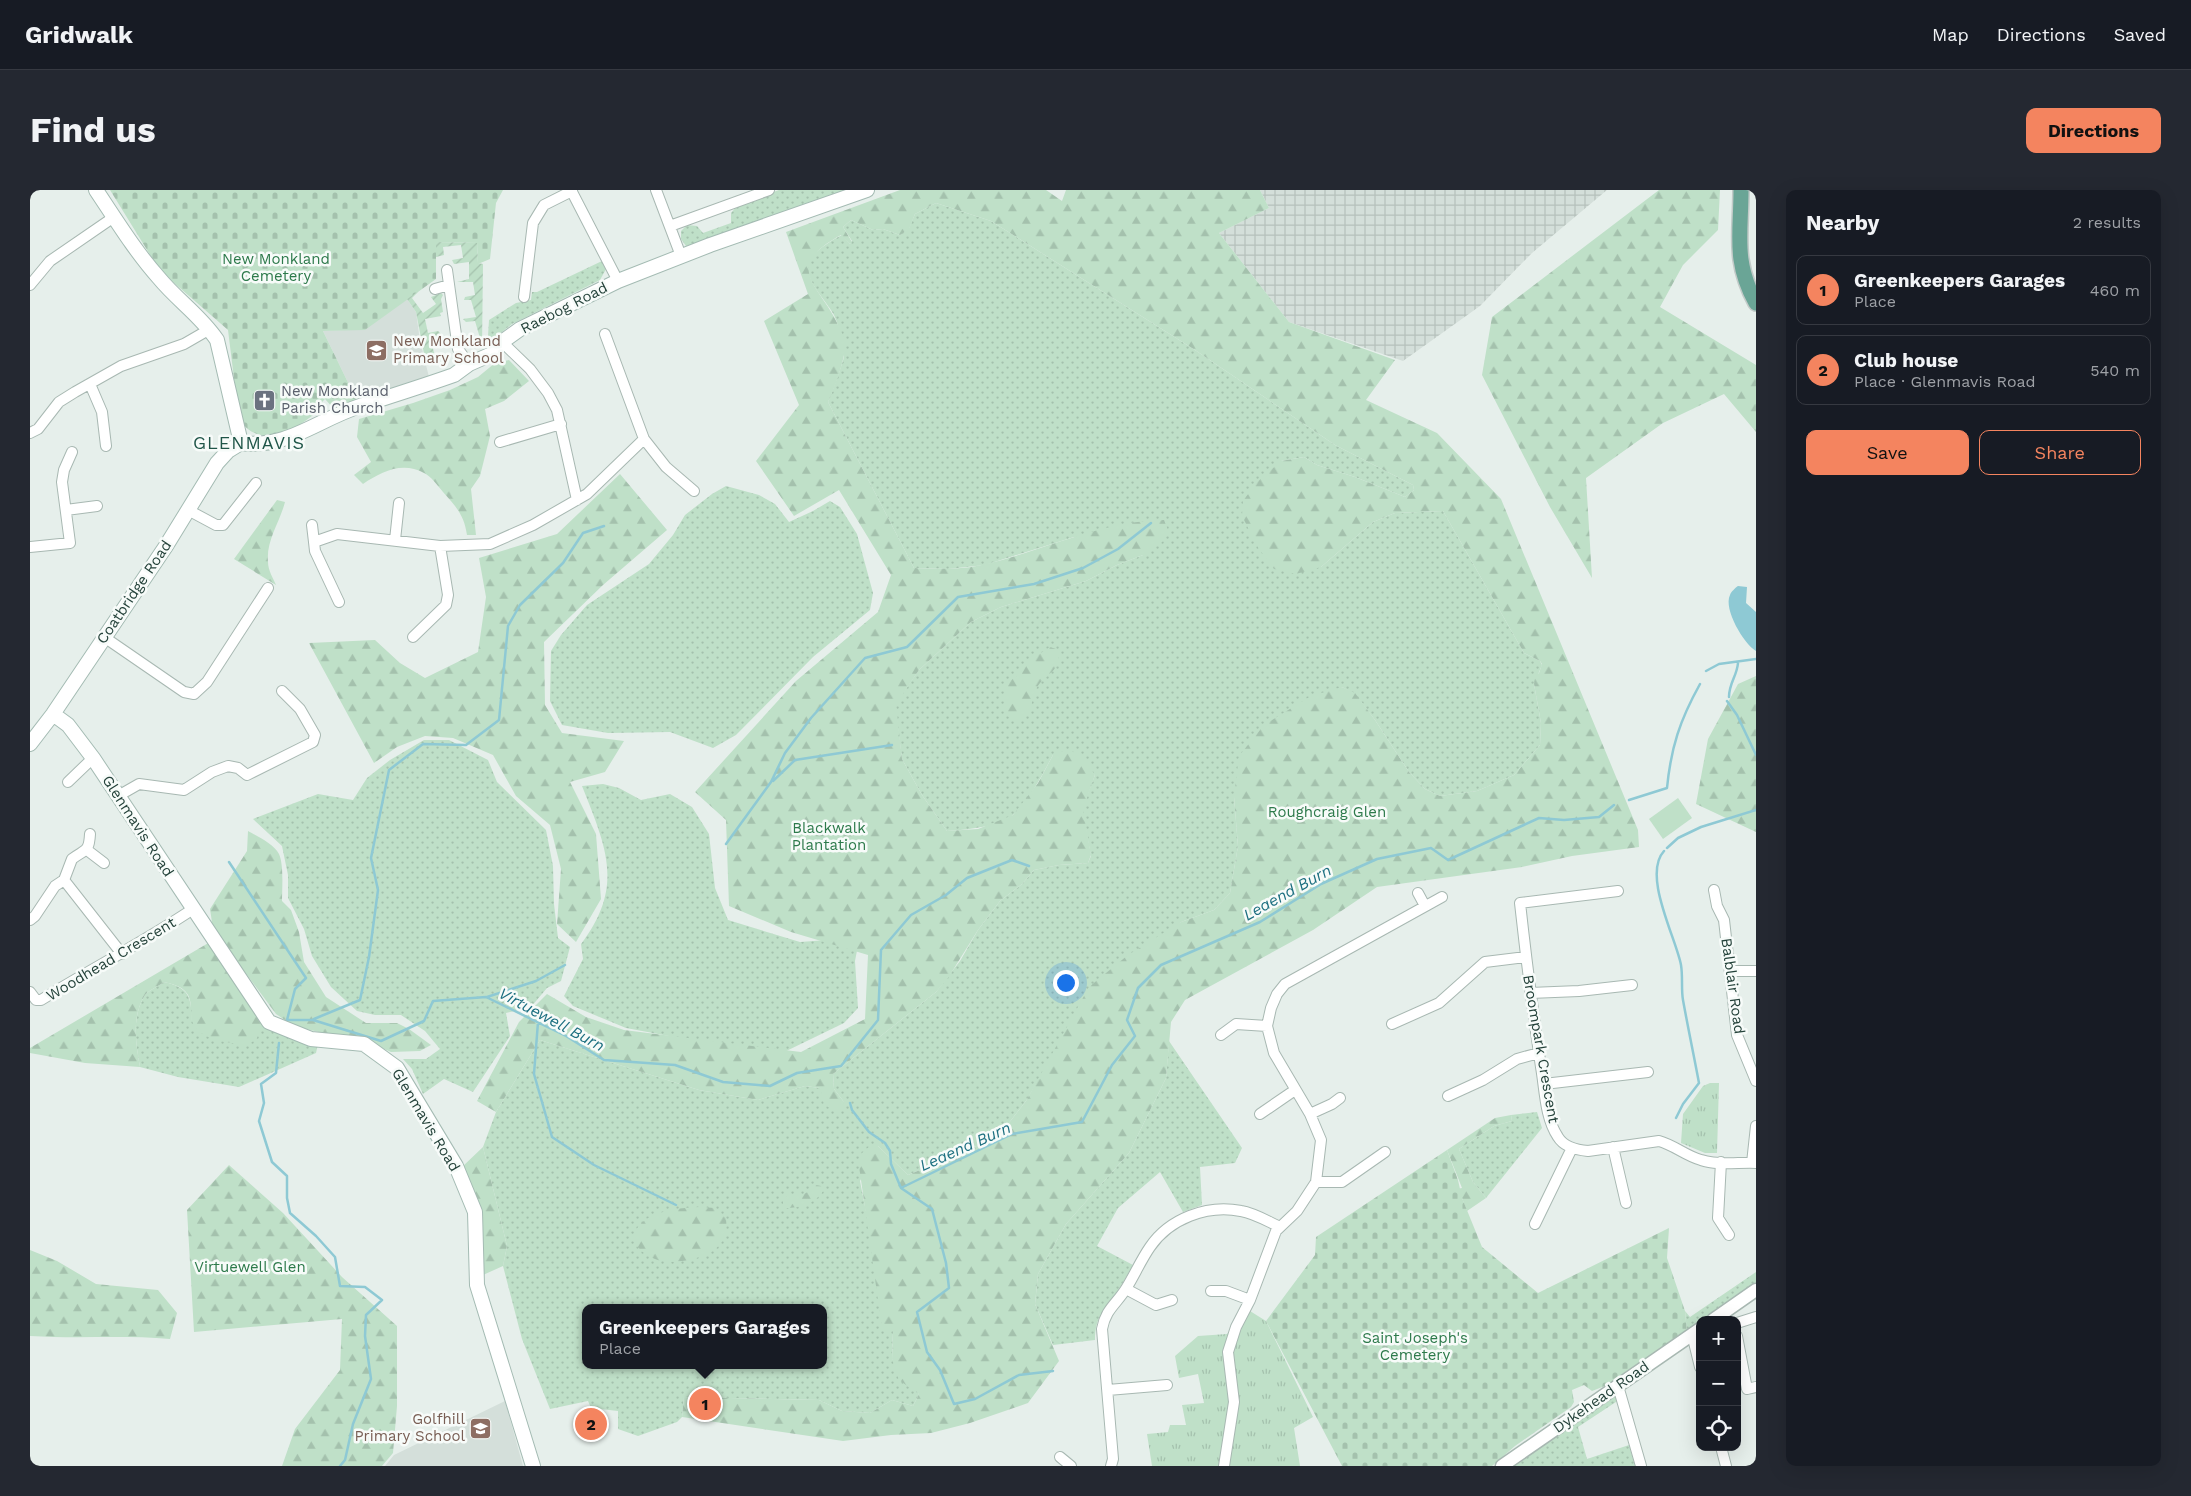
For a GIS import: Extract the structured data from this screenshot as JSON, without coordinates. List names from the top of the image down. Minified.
{"streets":{"main road":["Raebog Road","Coatbridge Road","Glenmavis Road"],"street":["Woodhead Crescent","Balblair Road","Broompark Crescent","Dykehead Road"]},"crossings":[["Raebog Road","Coatbridge Road"],["Coatbridge Road","Glenmavis Road"],["Glenmavis Road","Woodhead Crescent"]],"districts":["GLENMAVIS"],"water":["Leaend Burn","Virtuewell Burn"],"parks":["New Monkland Cemetery","Roughcraig Glen","Blackwalk Plantation","Virtuewell Glen","Saint Joseph's Cemetery"],"places":{"school or university":["New Monkland Primary School","Golfhill Primary School"],"church":["New Monkland Parish Church"]},"page":{"header":"Gridwalk","nav":["Map","Directions","Saved"],"buttons":["Directions",["Save","Share"]],"title":"Find us","heading":["Nearby","2 results"],"list":[{"mark":"1","name":"Greenkeepers Garages","note":"Place","value":"460 m"},{"mark":"2","name":"Club house","note":"Place · Glenmavis Road","value":"540 m"}],"popup":["Greenkeepers Garages","Place"],"map_buttons":["+","−"],"pins":["1","2"]}}
